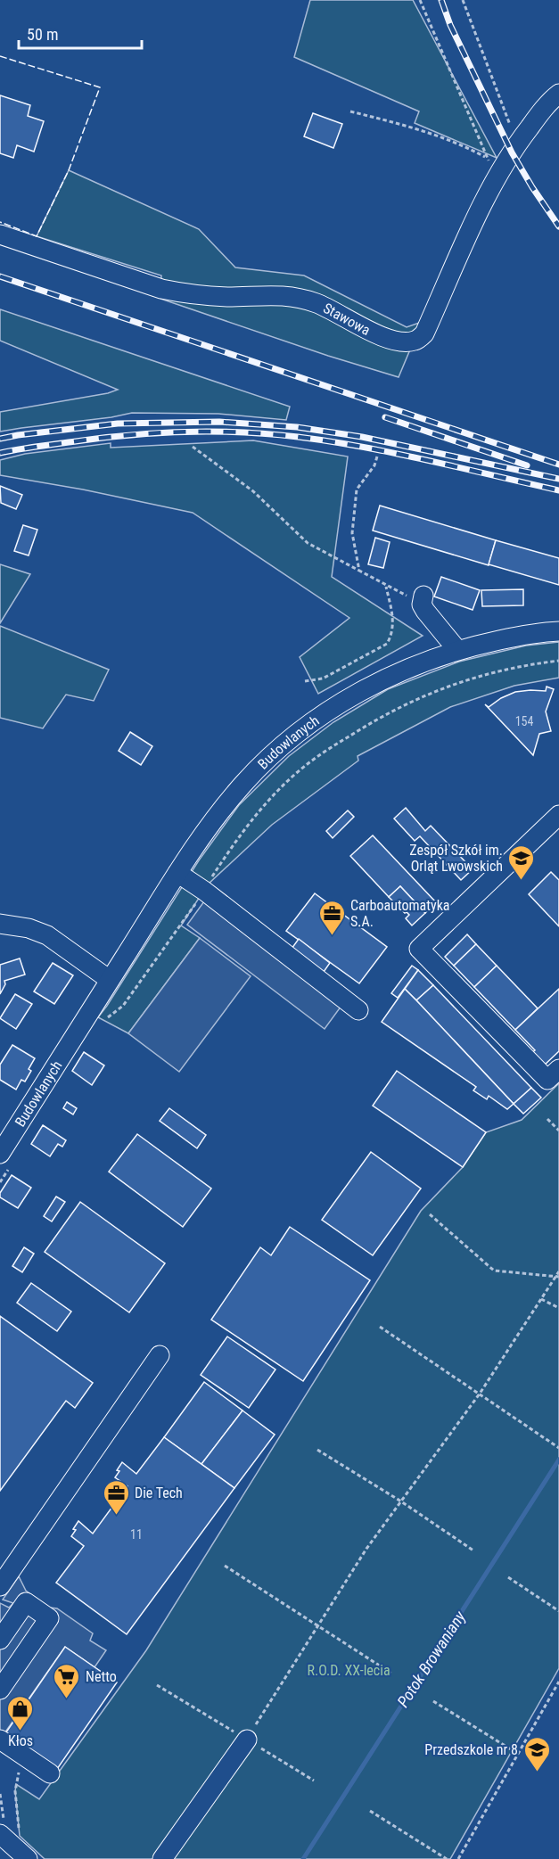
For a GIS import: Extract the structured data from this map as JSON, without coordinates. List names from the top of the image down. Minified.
{"streets":{"street":["Stawowa","Budowlanych"]},"water":["Potok Browaniany"],"parks":["R.O.D. XX-lecia"],"places":{"school or university":["Zespół Szkół im. Orląt Lwowskich","Przedszkole nr 8"],"office":["Carboautomatyka S.A.","Die Tech"],"supermarket":["Netto"],"shop":["Kłos"]},"house_numbers":["154","11"],"scale_bar":"50 m"}
